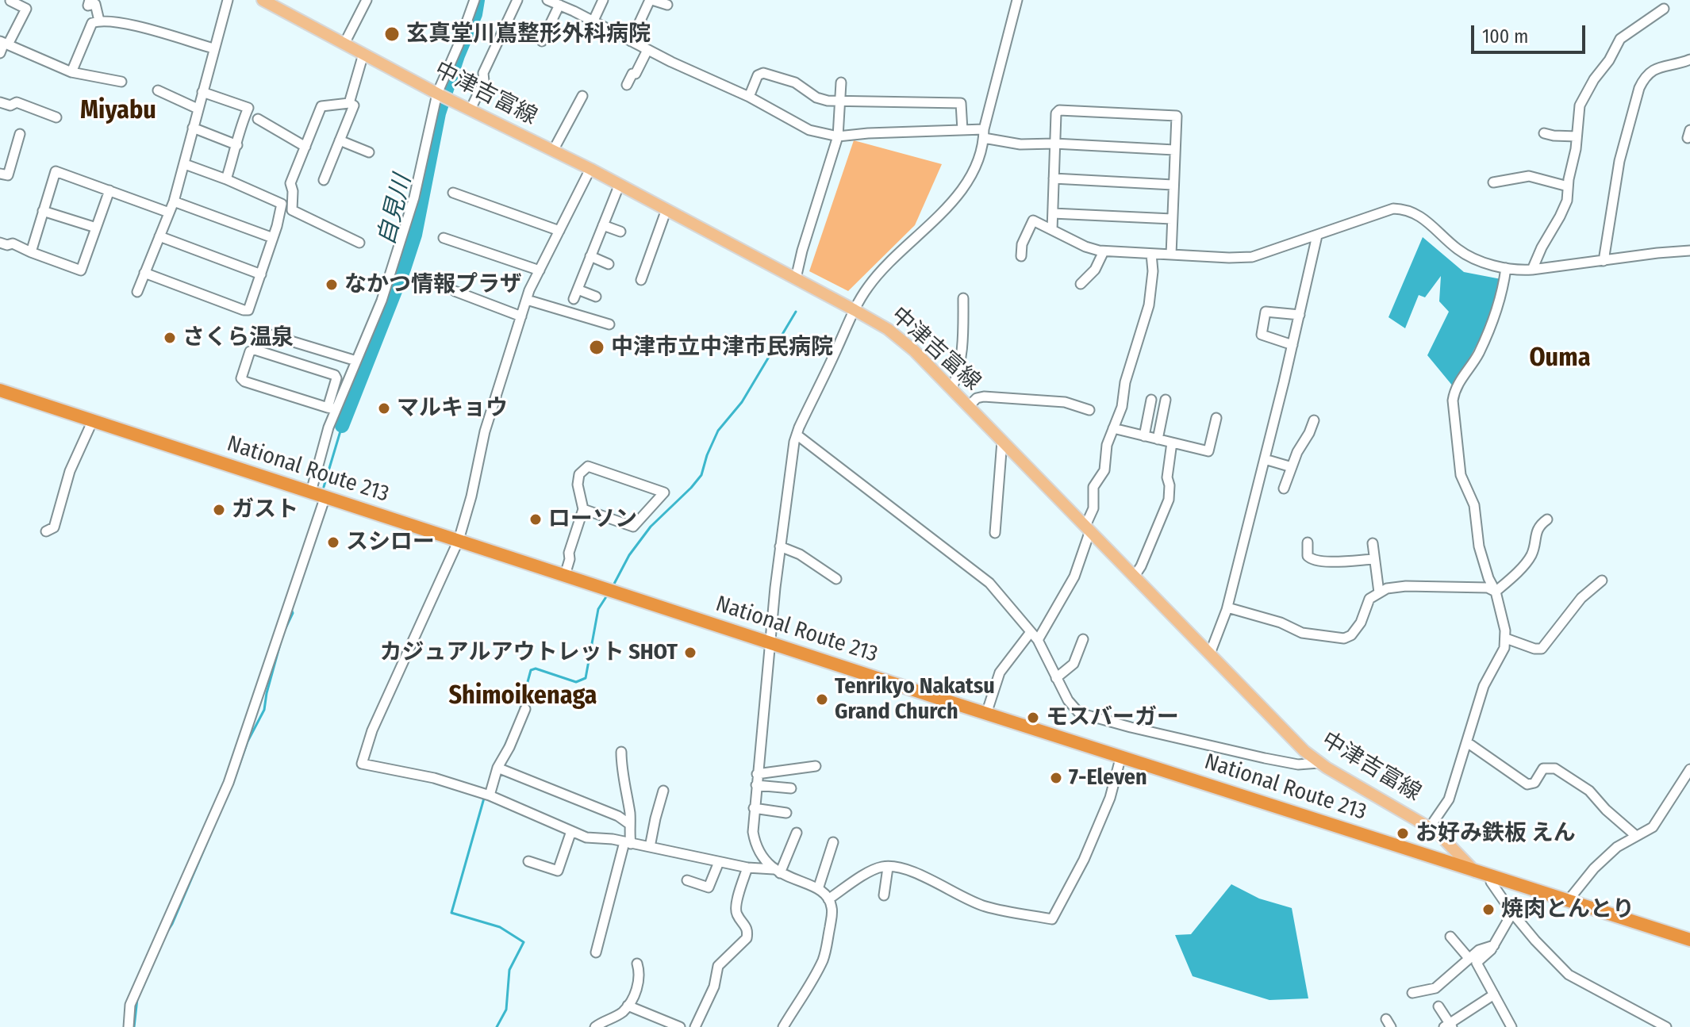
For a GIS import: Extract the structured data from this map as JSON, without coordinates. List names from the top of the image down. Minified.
{"streets":{"highway":["National Route 213"],"main road":["中津吉富線"]},"crossings":[["中津吉富線","National Route 213"]],"districts":["Miyabu","Ouma","Shimoikenaga"],"water":["自見川"],"places":["玄真堂川嶌整形外科病院","なかつ情報プラザ","さくら温泉","中津市立中津市民病院","マルキョウ","ガスト","ローソン","スシロー","カジュアルアウトレット SHOT","Tenrikyo Nakatsu Grand Church","モスバーガー","7-Eleven","お好み鉄板 えん","焼肉とんとり"],"scale_bar":"100 m"}
